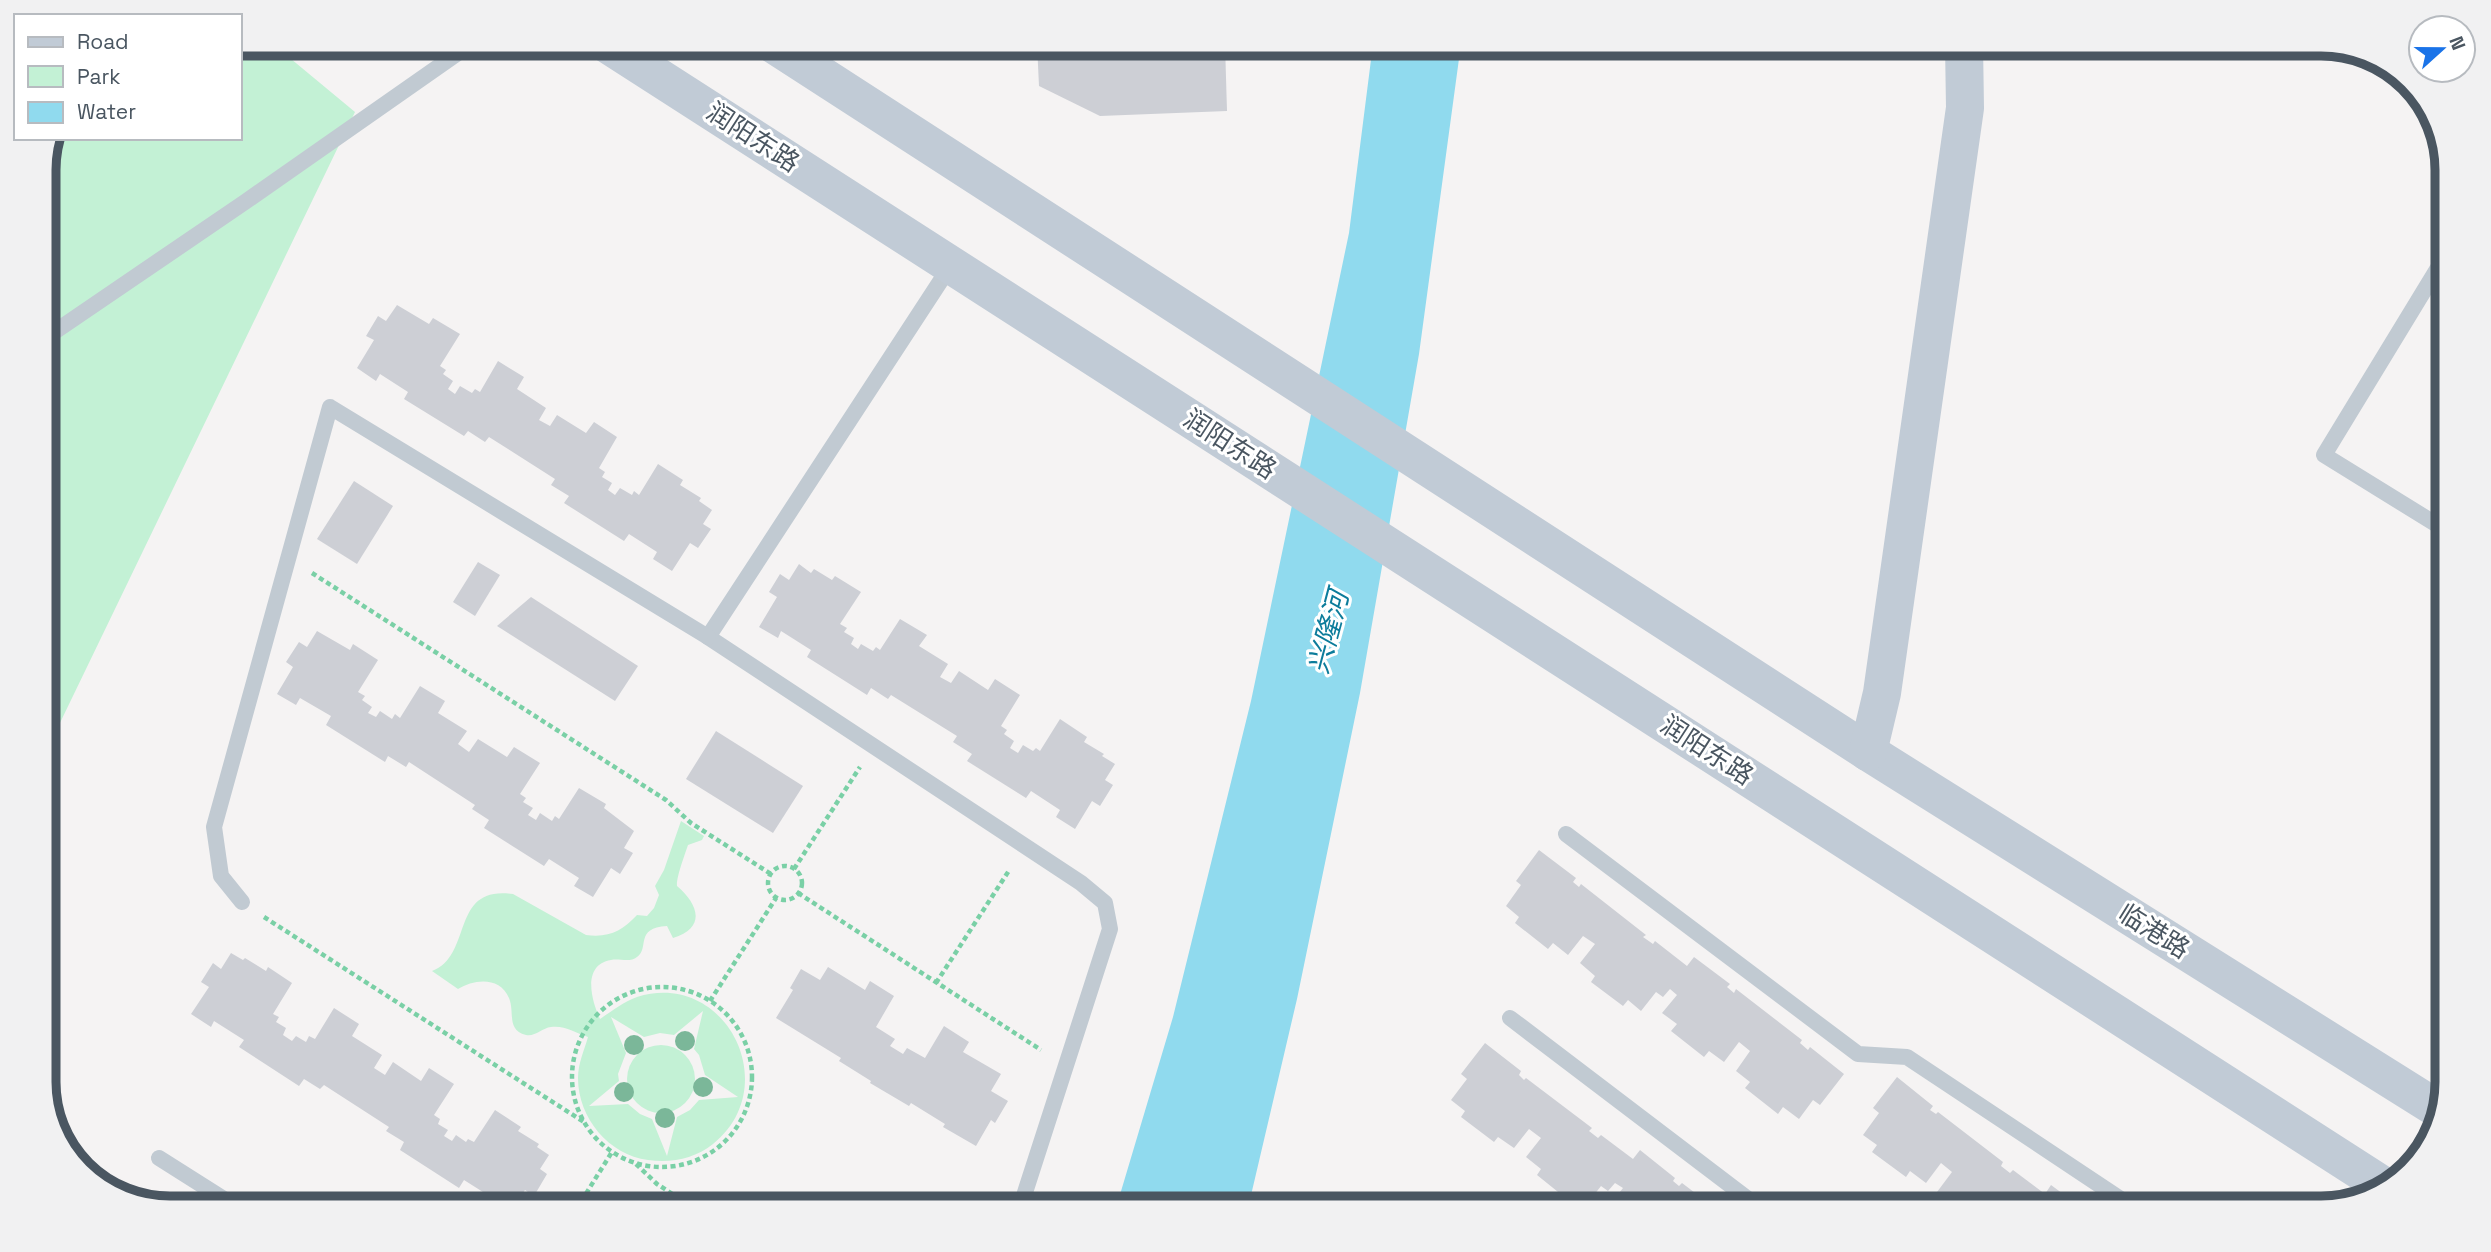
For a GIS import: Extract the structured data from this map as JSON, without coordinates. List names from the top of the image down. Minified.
{"streets":{"main road":["润阳东路","临港路"]},"water":["兴隆河"],"legend":["Road","Park","Water"],"north":"right"}
